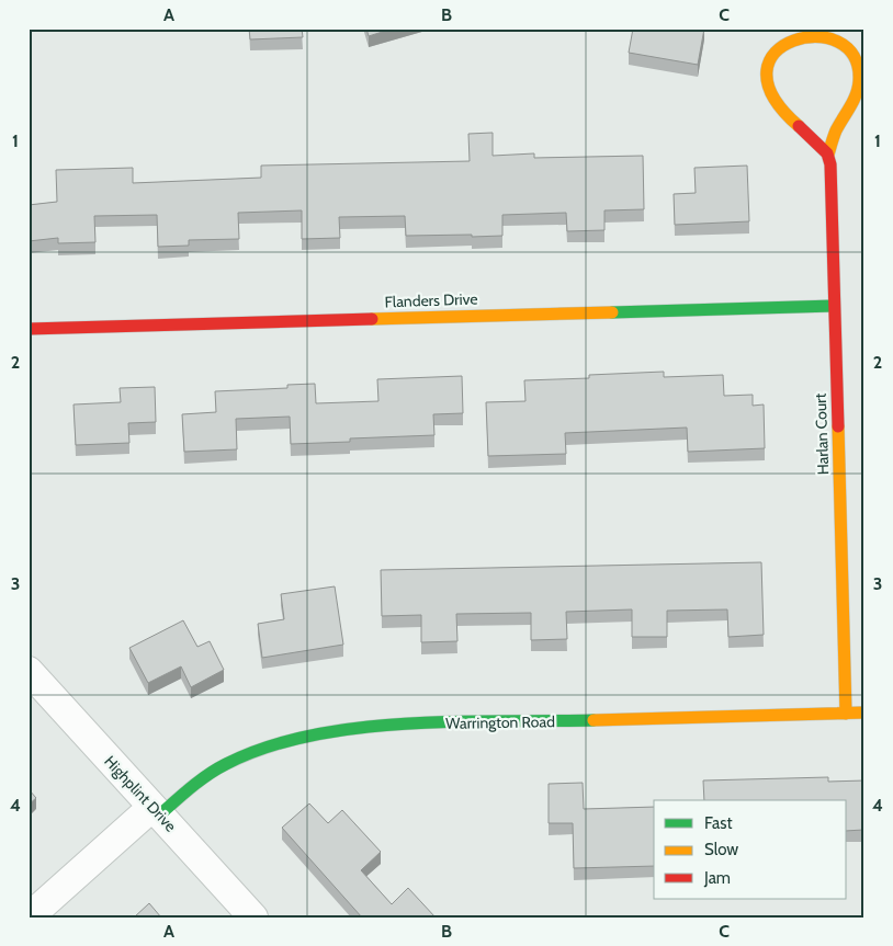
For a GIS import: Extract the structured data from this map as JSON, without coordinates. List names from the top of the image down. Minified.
{"streets":{"street":["Flanders Drive","Harlan Court","Warrington Road","Highplint Drive"]},"crossings":[["Flanders Drive","Harlan Court"],["Harlan Court","Warrington Road"],["Warrington Road","Highplint Drive"]],"legend":["Fast","Slow","Jam"],"grid":{"columns":["A","B","C"],"rows":["1","2","3","4"]}}
